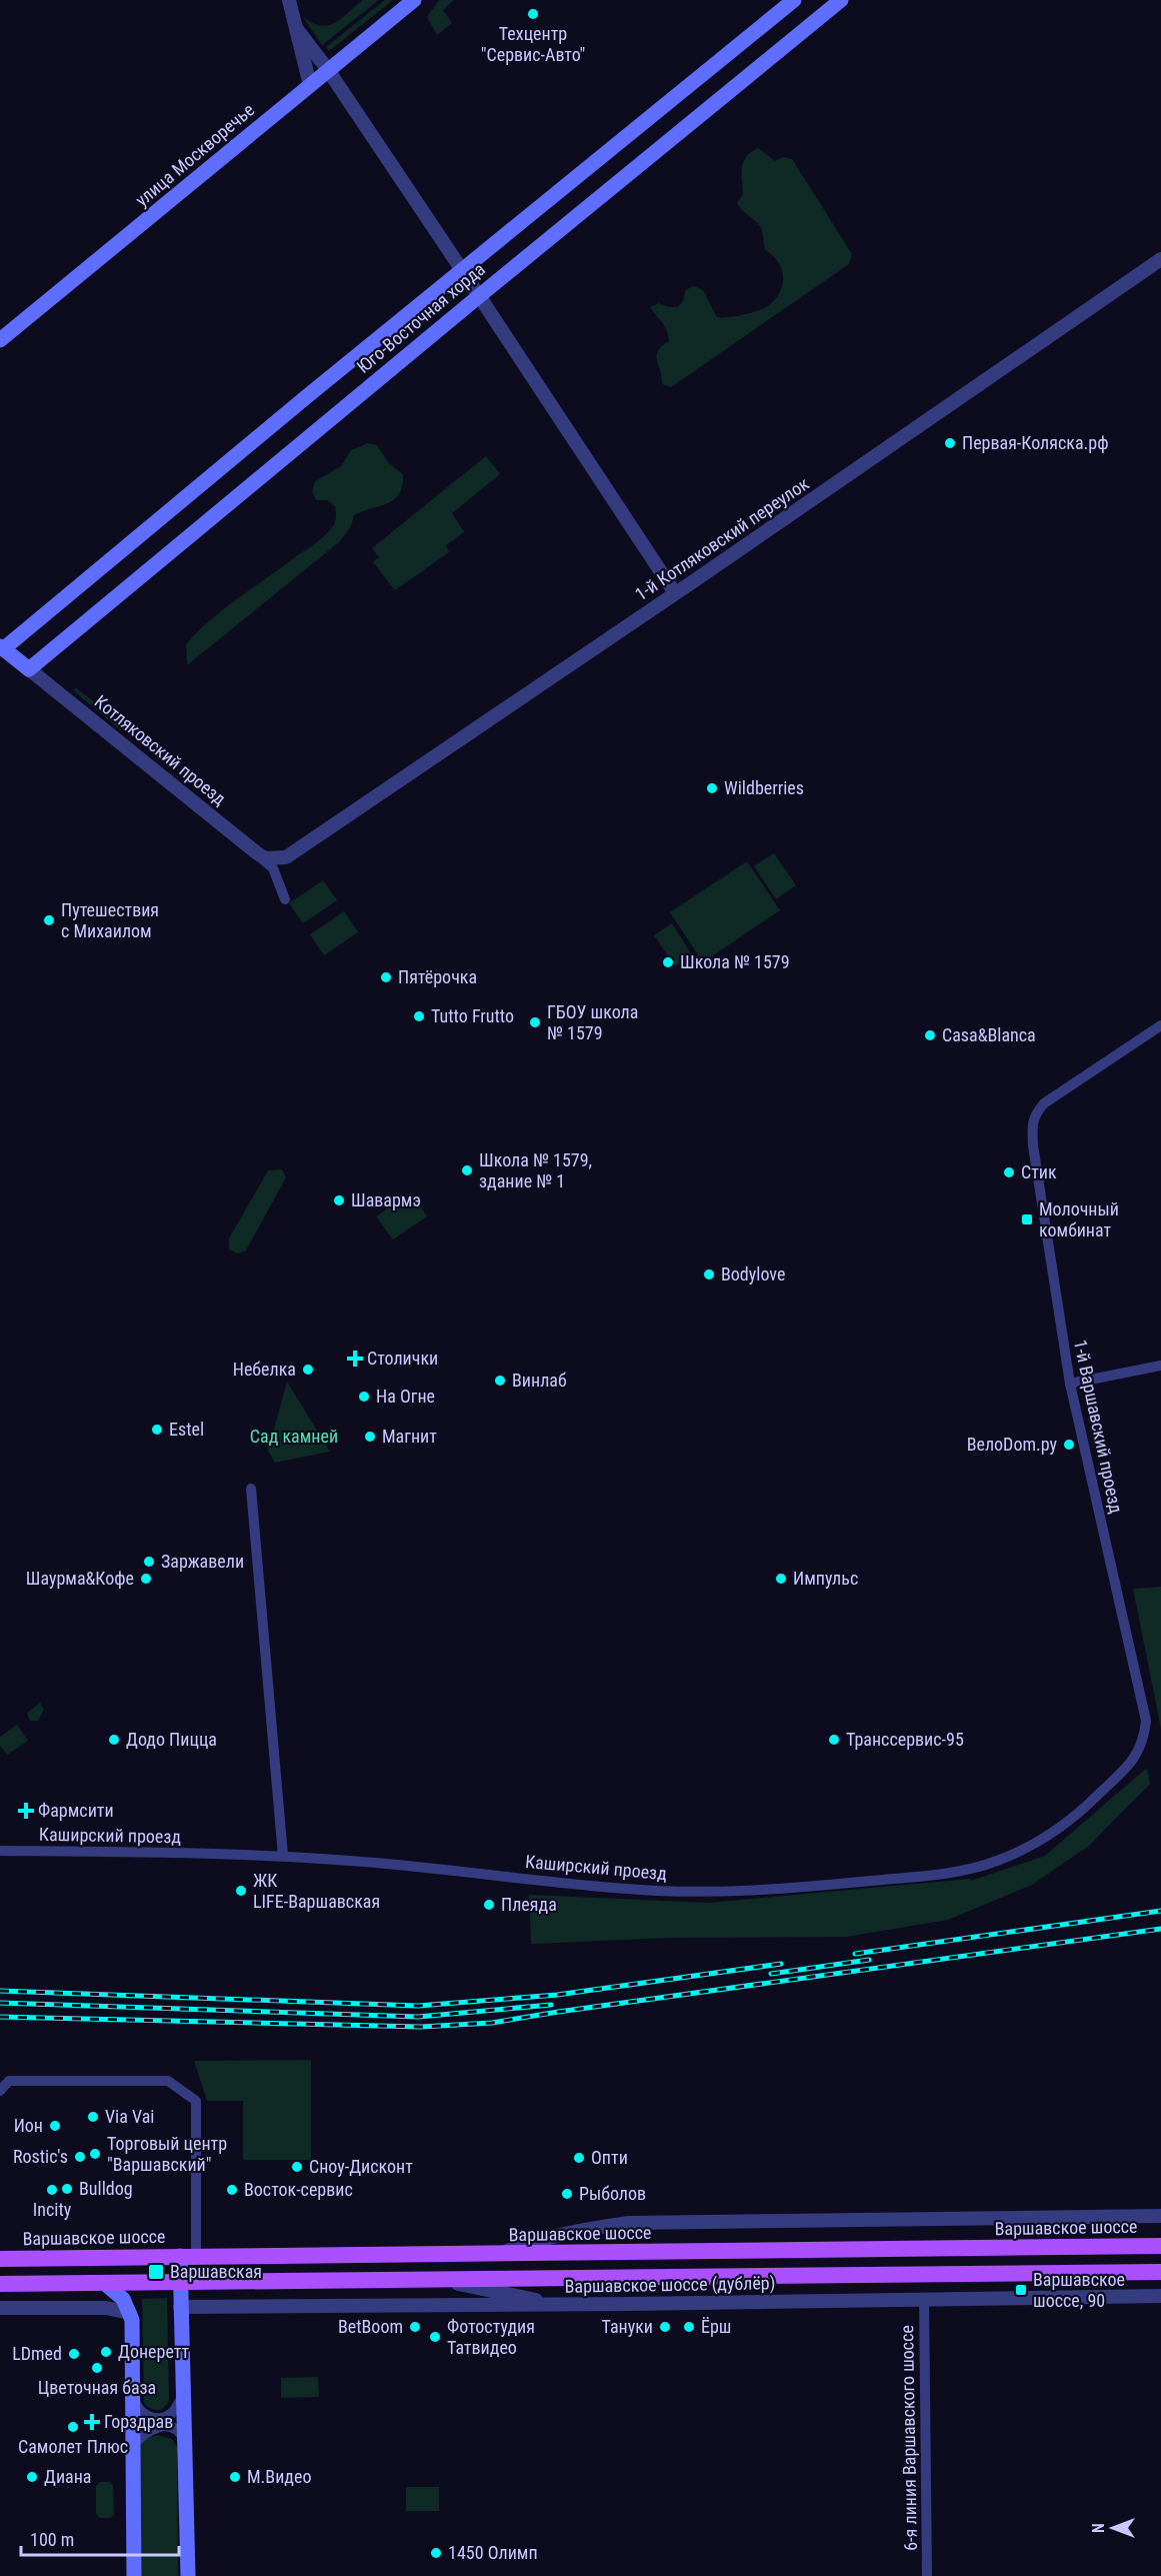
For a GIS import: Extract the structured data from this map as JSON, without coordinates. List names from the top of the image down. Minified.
{"streets":{"main road":["улица Москворечье","Юго-Восточная хорда","Котляковский проезд","Варшавское шоссе"],"street":["1-й Котляковский переулок","1-й Варшавский проезд","Каширский проезд","Варшавское шоссе (дублёр)","6-я линия Варшавского шоссе"]},"crossings":[["Юго-Восточная хорда","Котляковский проезд"],["1-й Котляковский переулок","Котляковский проезд"],["1-й Варшавский проезд","Каширский проезд"],["Варшавское шоссе (дублёр)","6-я линия Варшавского шоссе"]],"parks":["Сад камней"],"places":{"other":["Техцентр \"Сервис-Авто\"","Первая-Коляска.рф","Wildberries","Путешествия с Михаилом","Школа № 1579","Пятёрочка","Tutto Frutto","ГБОУ школа № 1579","Casa&Blanca","Школа № 1579, здание № 1","Стик","Шавармэ","Bodylove","Небелка","Винлаб","На Огне","Estel","Магнит","ВелоDom.ру","Заржавели","Шаурма&Кофе","Импульс","Додо Пицца","Транссервис-95","ЖК LIFE-Варшавская","Плеяда","Via Vai","Ион","Торговый центр \"Варшавский\"","Rostic's","Опти","Сноу-Дисконт","Bulldog","Incity","Восток-сервис","Рыболов","BetBoom","Тануки","Ёрш","Фотостудия Татвидео","Донеретт","LDmed","Цветочная база","Самолет Плюс","Диана","М.Видео","1450 Олимп"],"transit":["Молочный комбинат","Варшавская","Варшавское шоссе, 90"],"health":["Столички","Фармсити","Горздрав"]},"scale_bar":"100 m","north":"left"}
